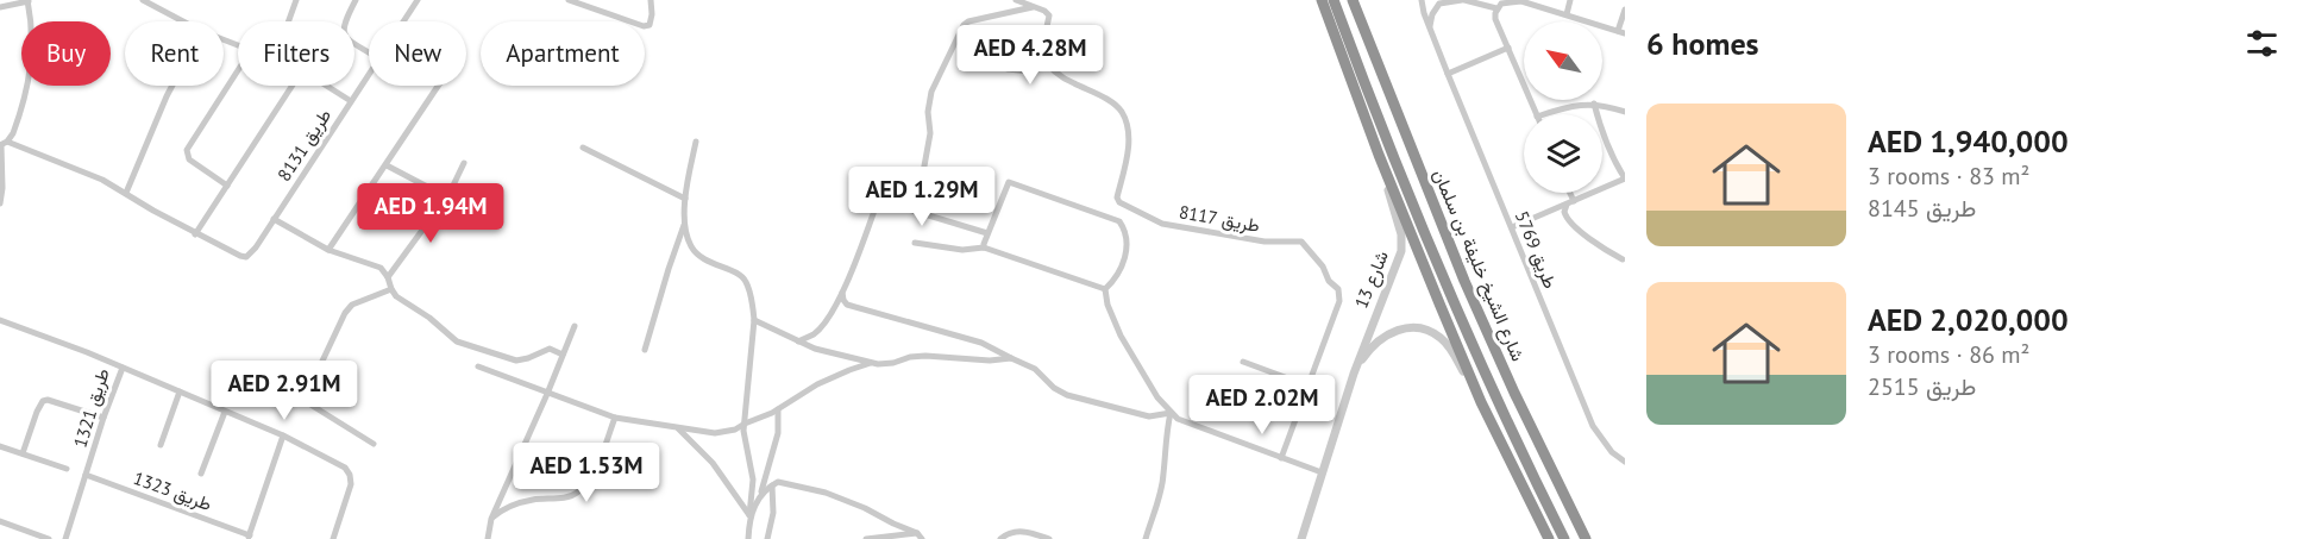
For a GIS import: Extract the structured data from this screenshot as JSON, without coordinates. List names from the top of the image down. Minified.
{"streets":{"highway":["شارع الشيخ خليفة بن سلمان"],"street":["طريق 8131","طريق 8117","طريق 5769","شارع 13","طريق 1321","طريق 1323"]},"crossings":[["طريق 1321","طريق 1323"]],"north":"top left","page":{"heading":"6 homes","chip":["Buy","Rent","Filters","New","Apartment"],"price":["AED 4.28M","AED 1.29M","AED 1.94M","AED 2.91M","AED 2.02M","AED 1.53M"],"list":[{"name":"AED 1,940,000","note":"3 rooms · 83 m² · طريق 8145"},{"name":"AED 2,020,000","note":"3 rooms · 86 m² · طريق 2515"}]}}
